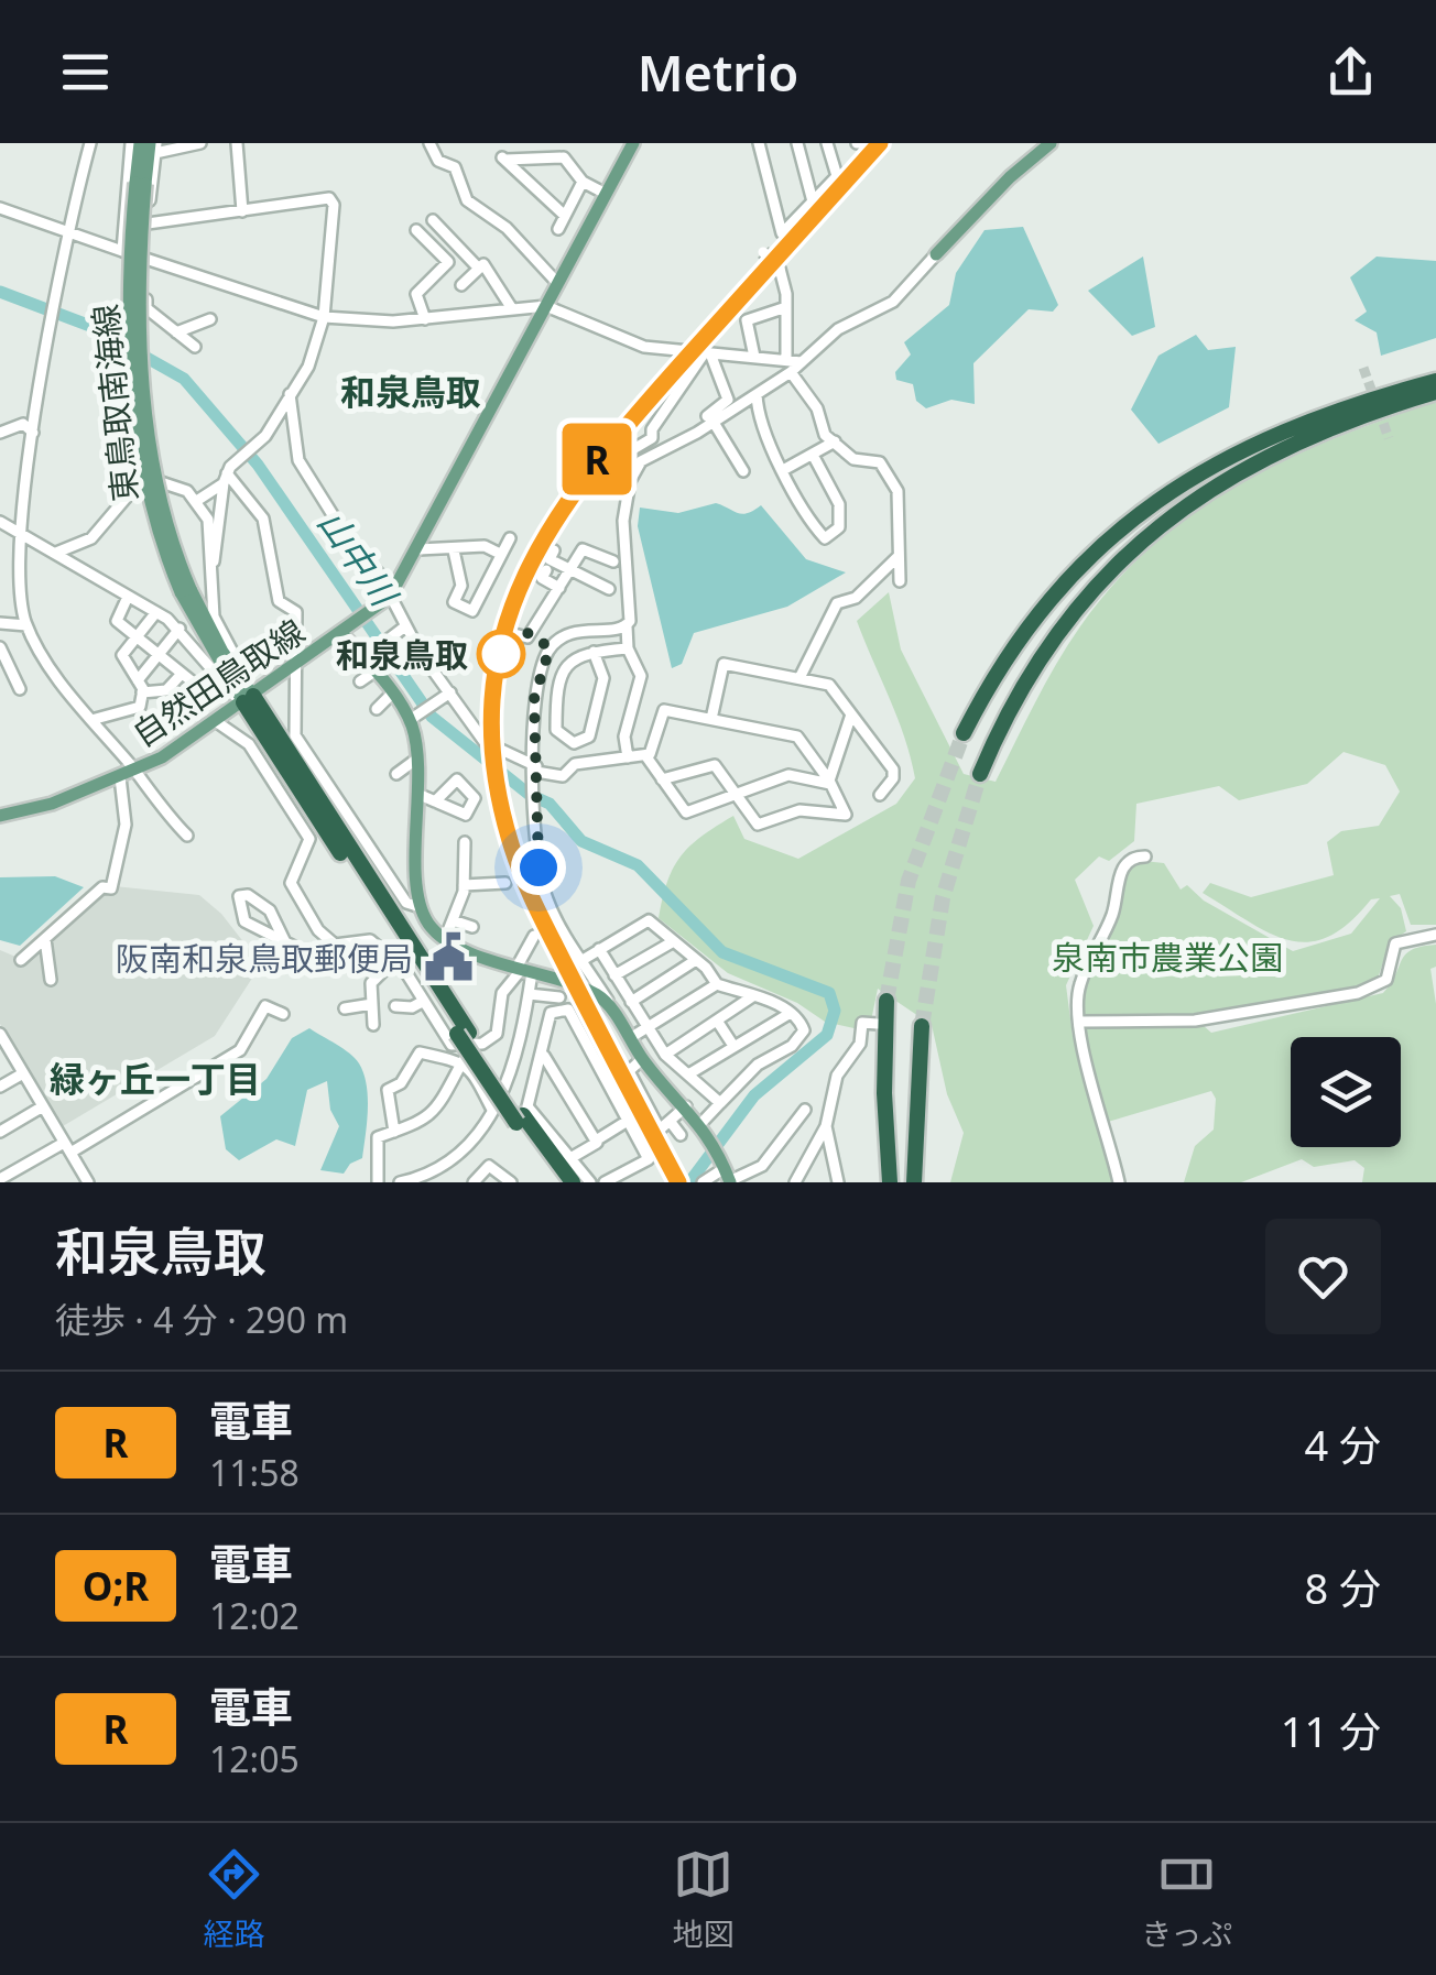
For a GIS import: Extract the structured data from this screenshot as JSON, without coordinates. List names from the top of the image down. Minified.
{"streets":{"main road":["東鳥取南海線","自然田鳥取線"]},"crossings":[["東鳥取南海線","自然田鳥取線"]],"districts":["和泉鳥取","緑ヶ丘一丁目"],"water":["山中川"],"parks":["泉南市農業公園"],"places":{"other":["和泉鳥取"],"public building":["阪南和泉鳥取郵便局"]},"page":{"header":"Metrio","on_map":"R","heading":["和泉鳥取","徒歩 · 4 分 · 290 m"],"list":[{"mark":"R","name":"電車","note":"11:58","value":"4 分"},{"mark":"O;R","name":"電車","note":"12:02","value":"8 分"},{"mark":"R","name":"電車","note":"12:05","value":"11 分"}],"tabs":["経路","地図","きっぷ"]}}
